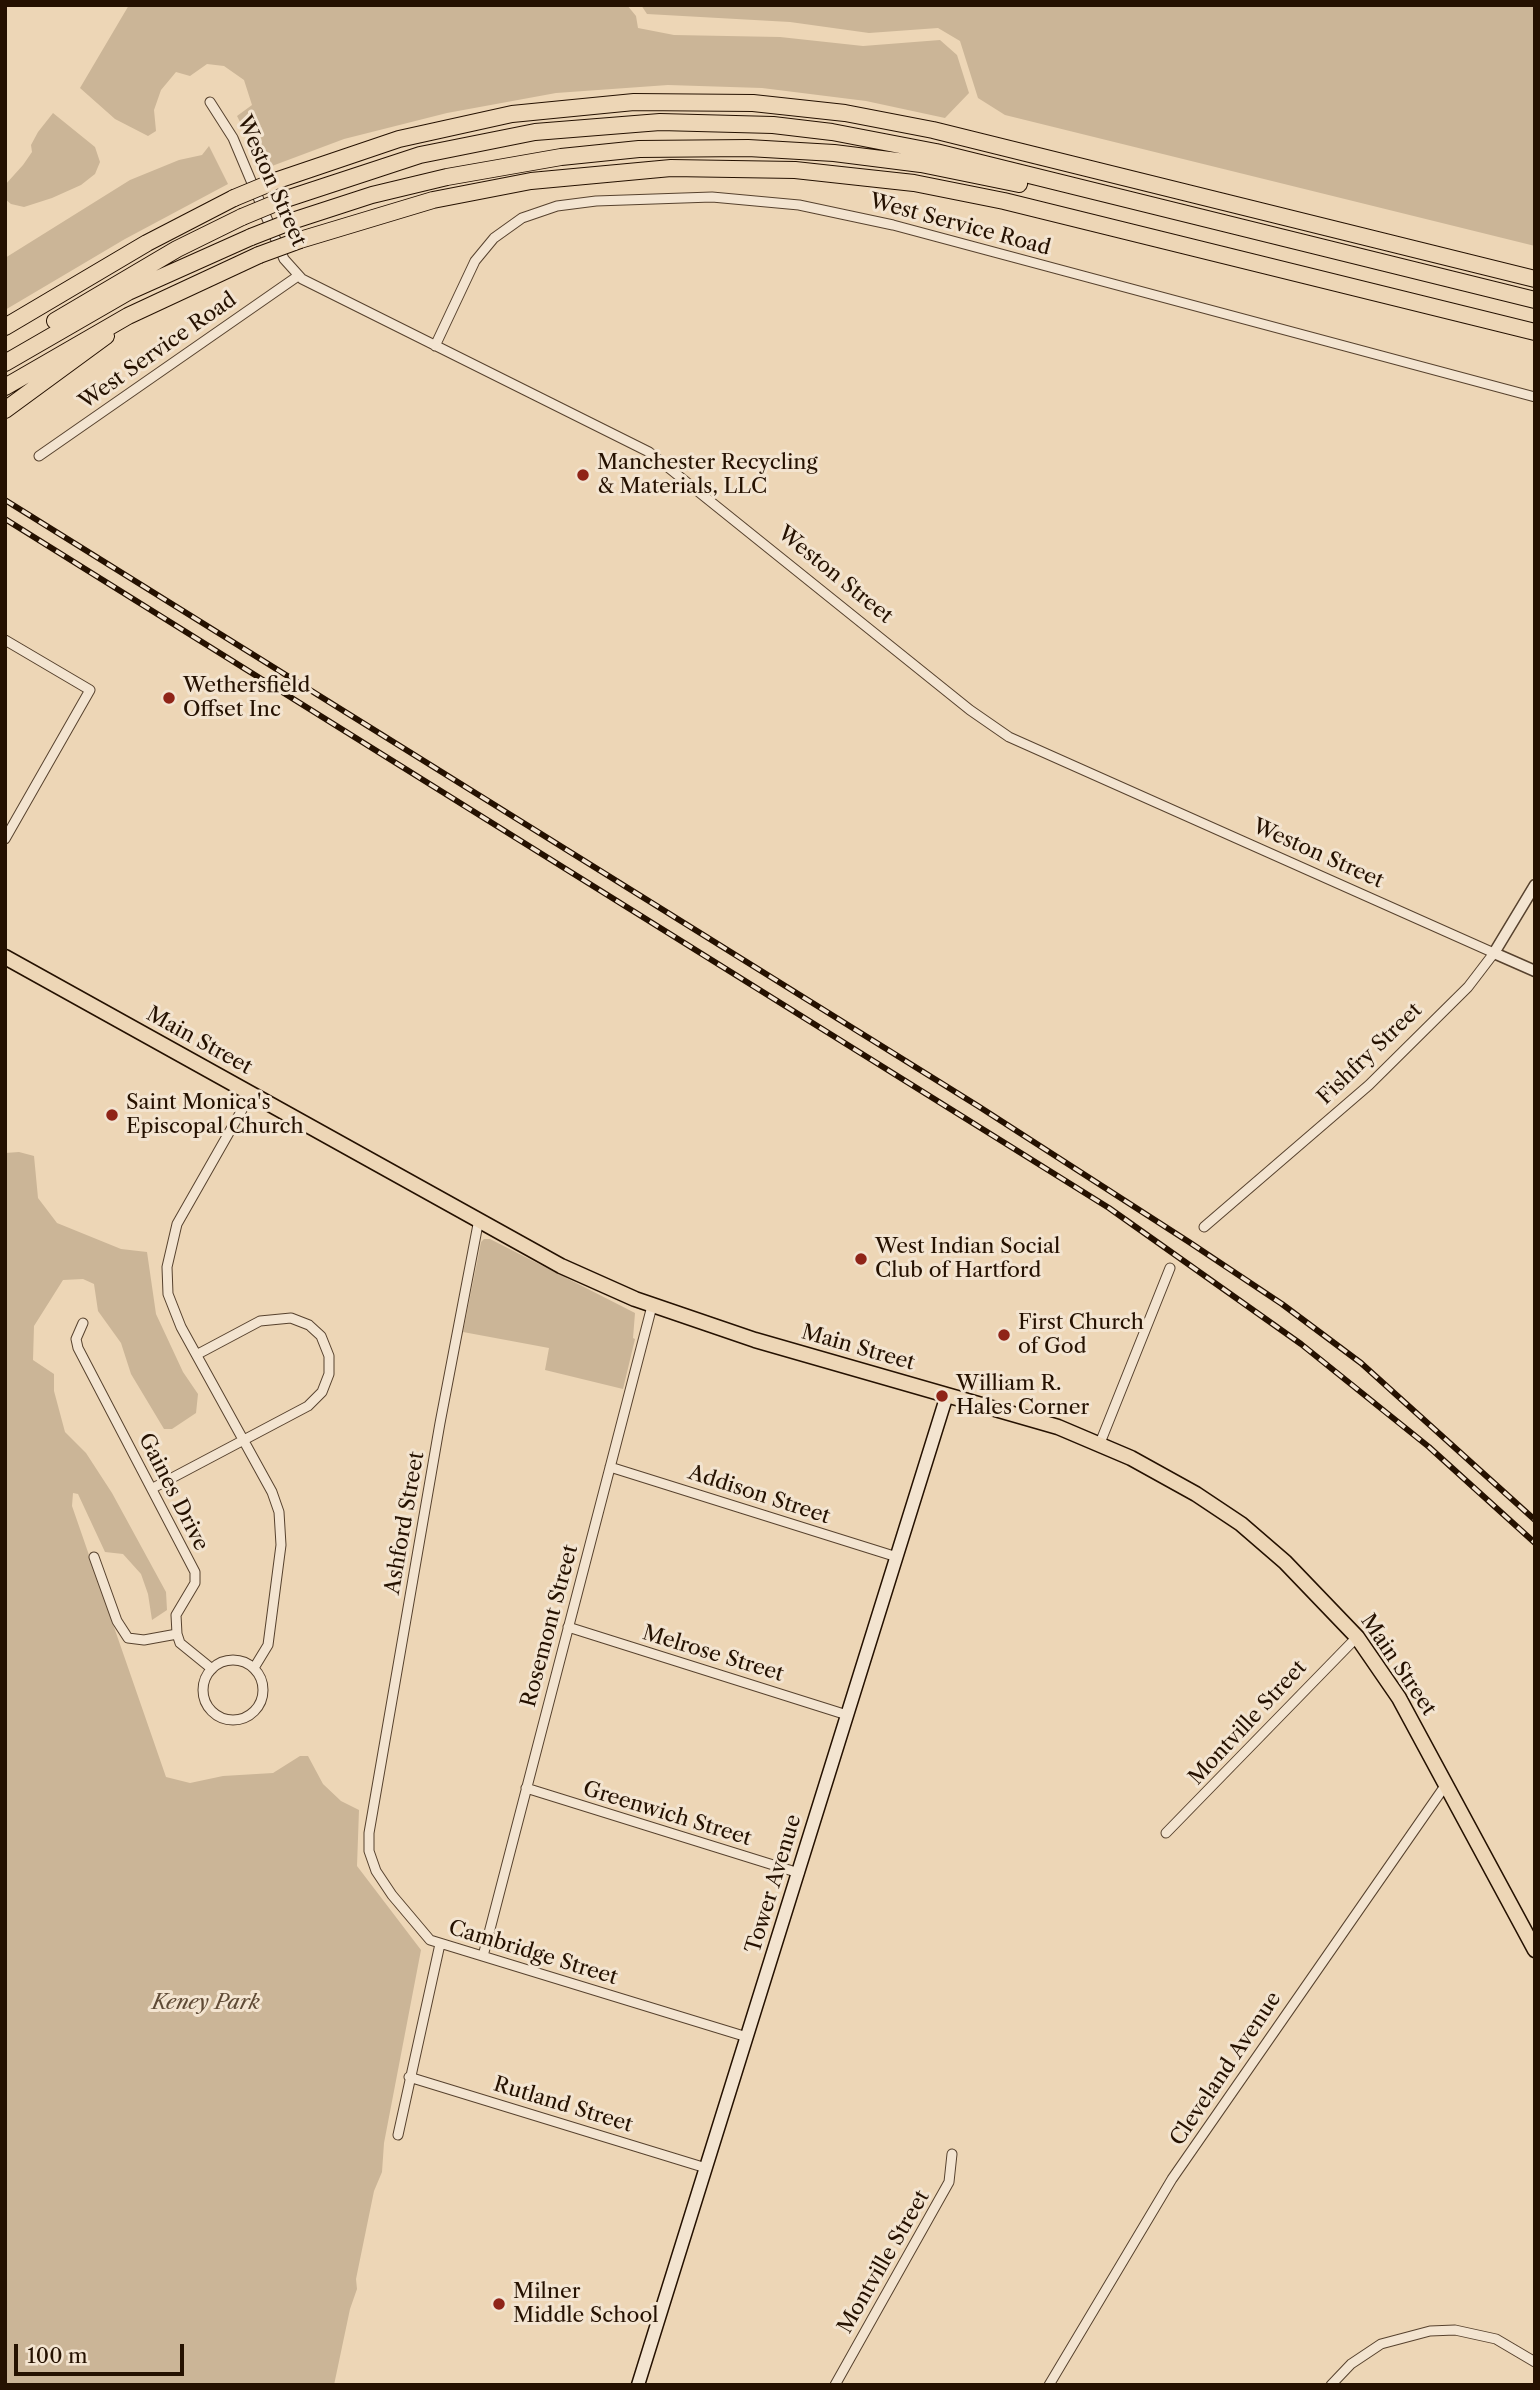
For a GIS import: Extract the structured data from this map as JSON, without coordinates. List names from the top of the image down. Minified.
{"streets":{"main road":["Main Street","Tower Avenue"],"street":["Weston Street","West Service Road","Fishfry Street","Gaines Drive","Addison Street","Ashford Street","Rosemont Street","Melrose Street","Montville Street","Greenwich Street","Cambridge Street","Cleveland Avenue","Rutland Street"]},"crossings":[["Weston Street","West Service Road"],["Weston Street","Fishfry Street"],["Main Street","Ashford Street"],["Main Street","Rosemont Street"],["Main Street","Montville Street"],["Main Street","Tower Avenue"],["Main Street","Cleveland Avenue"],["Addison Street","Rosemont Street"],["Addison Street","Tower Avenue"],["Ashford Street","Cambridge Street"],["Rosemont Street","Melrose Street"],["Rosemont Street","Greenwich Street"],["Rosemont Street","Cambridge Street"],["Melrose Street","Tower Avenue"],["Greenwich Street","Tower Avenue"],["Tower Avenue","Cambridge Street"],["Tower Avenue","Rutland Street"]],"parks":["Keney Park"],"places":["Manchester Recycling & Materials, LLC","Wethersfield Offset Inc","Saint Monica's Episcopal Church","West Indian Social Club of Hartford","First Church of God","William R. Hales Corner","Milner Middle School"],"scale_bar":"100 m"}
